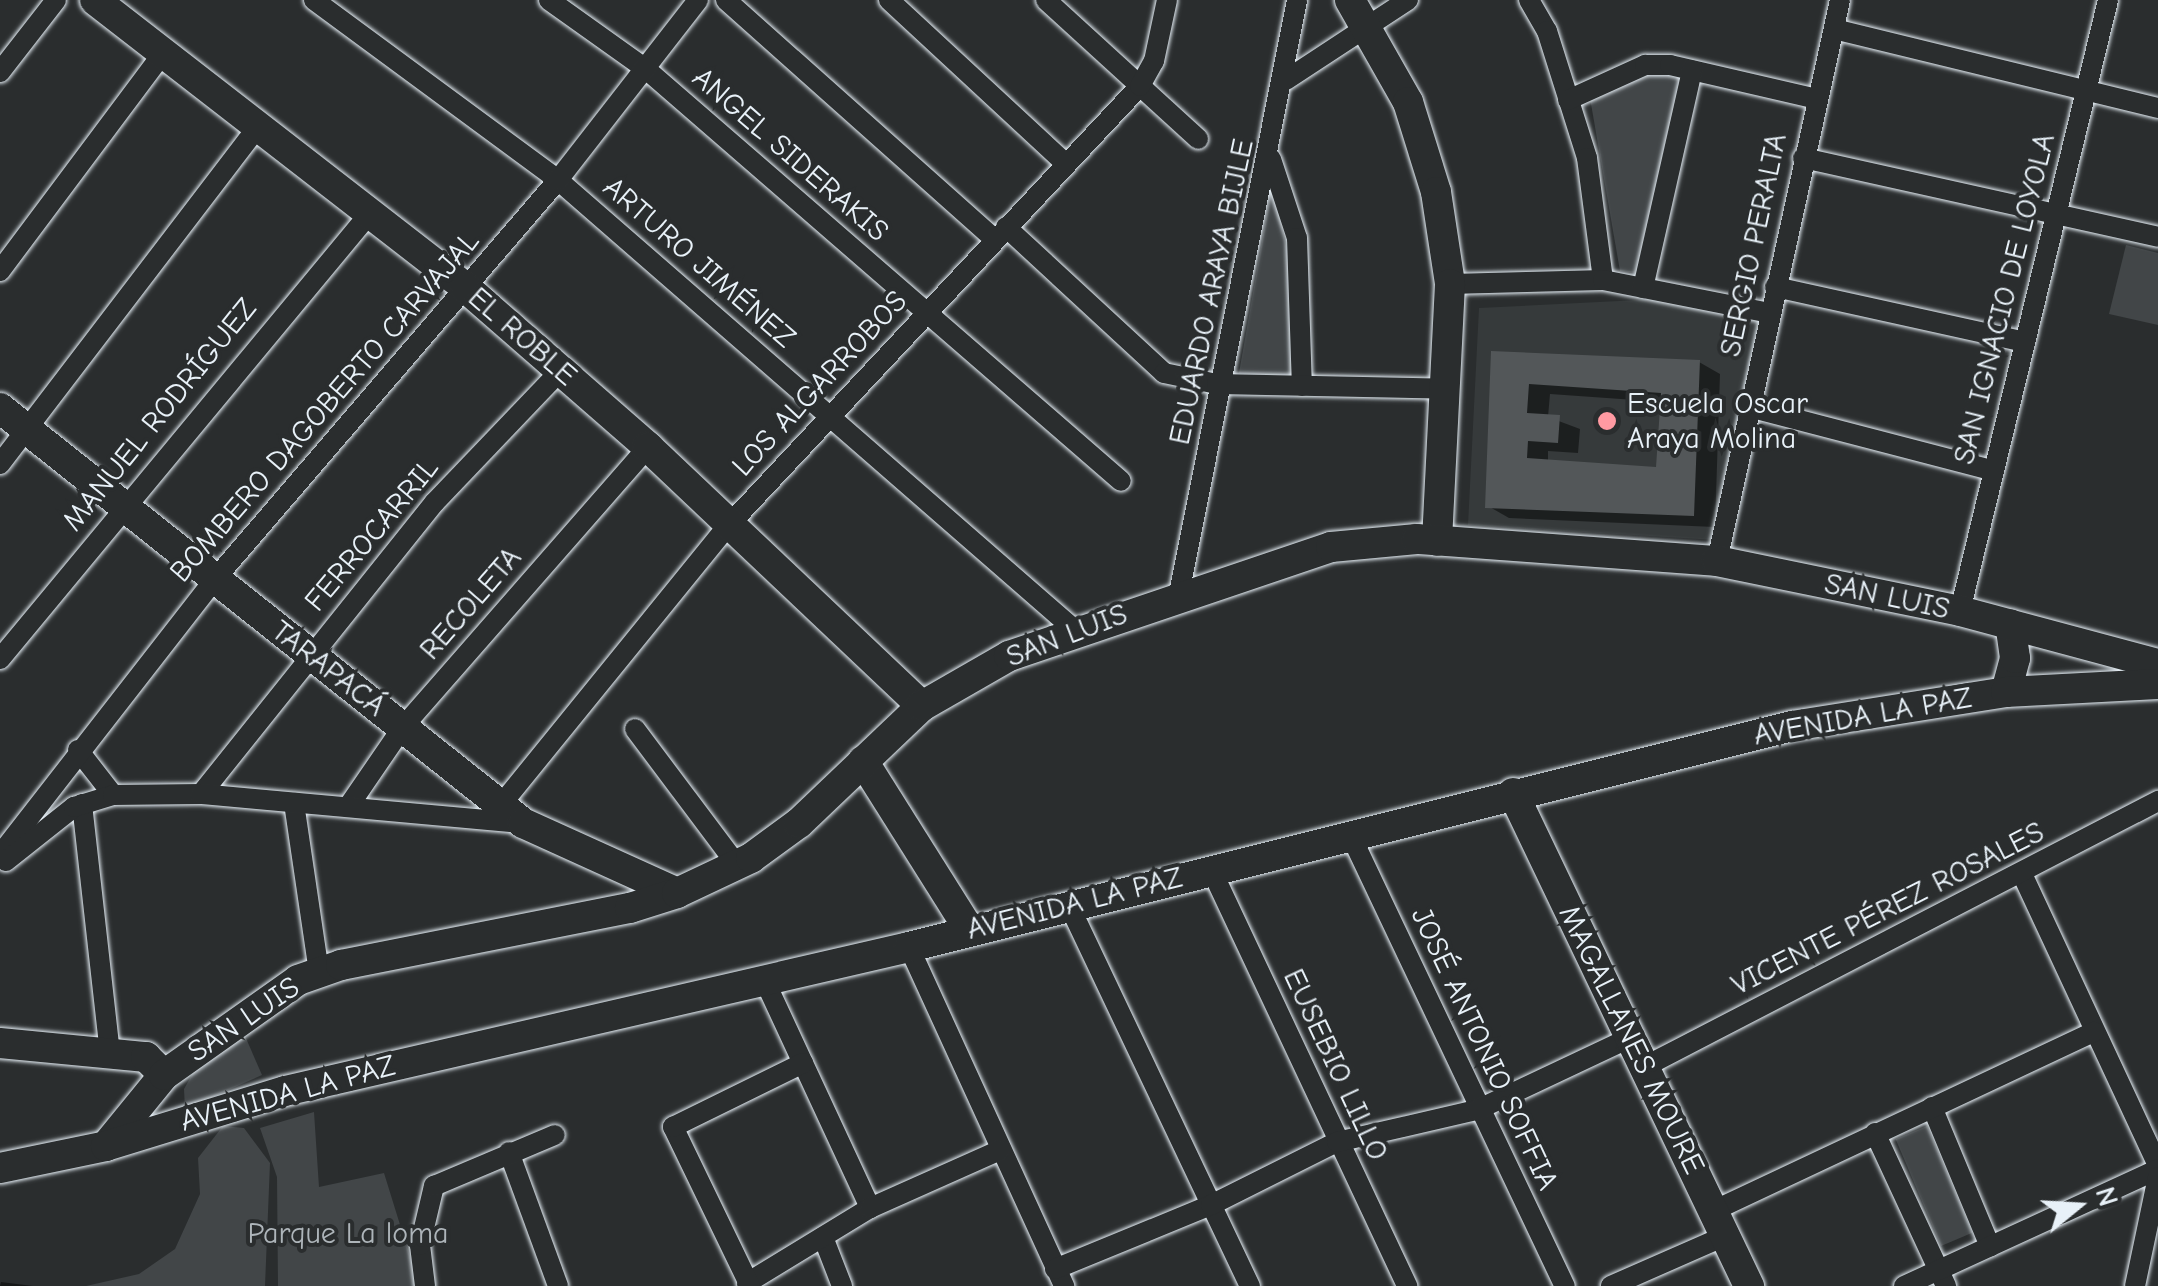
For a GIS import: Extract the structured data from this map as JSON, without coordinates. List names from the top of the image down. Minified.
{"streets":{"street":["ANGEL SIDERAKIS","SERGIO PERALTA","ARTURO JIMÉNEZ","EDUARDO ARAYA BIJLE","SAN IGNACIO DE LOYOLA","EL ROBLE","LOS ALGARROBOS","BOMBERO DAGOBERTO CARVAJAL","MANUEL RODRÍGUEZ","FERROCARRIL","SAN LUIS","RECOLETA","TARAPACÁ","AVENIDA LA PAZ","VICENTE PÉREZ ROSALES","MAGALLANES MOURE","JOSÉ ANTONIO SOFFIA","EUSEBIO LILLO"]},"crossings":[["ANGEL SIDERAKIS","LOS ALGARROBOS"],["ANGEL SIDERAKIS","BOMBERO DAGOBERTO CARVAJAL"],["SERGIO PERALTA","SAN LUIS"],["ARTURO JIMÉNEZ","LOS ALGARROBOS"],["ARTURO JIMÉNEZ","BOMBERO DAGOBERTO CARVAJAL"],["ARTURO JIMÉNEZ","SAN LUIS"],["EDUARDO ARAYA BIJLE","SAN LUIS"],["SAN IGNACIO DE LOYOLA","SAN LUIS"],["EL ROBLE","LOS ALGARROBOS"],["EL ROBLE","BOMBERO DAGOBERTO CARVAJAL"],["EL ROBLE","MANUEL RODRÍGUEZ"],["EL ROBLE","FERROCARRIL"],["EL ROBLE","SAN LUIS"],["EL ROBLE","RECOLETA"],["LOS ALGARROBOS","TARAPACÁ"],["BOMBERO DAGOBERTO CARVAJAL","TARAPACÁ"],["MANUEL RODRÍGUEZ","TARAPACÁ"],["FERROCARRIL","TARAPACÁ"],["SAN LUIS","TARAPACÁ"],["SAN LUIS","AVENIDA LA PAZ"],["RECOLETA","TARAPACÁ"],["AVENIDA LA PAZ","MAGALLANES MOURE"],["AVENIDA LA PAZ","JOSÉ ANTONIO SOFFIA"],["AVENIDA LA PAZ","EUSEBIO LILLO"],["VICENTE PÉREZ ROSALES","MAGALLANES MOURE"]],"parks":["Parque La loma"],"places":["Escuela Oscar Araya Molina"],"north":"right"}
